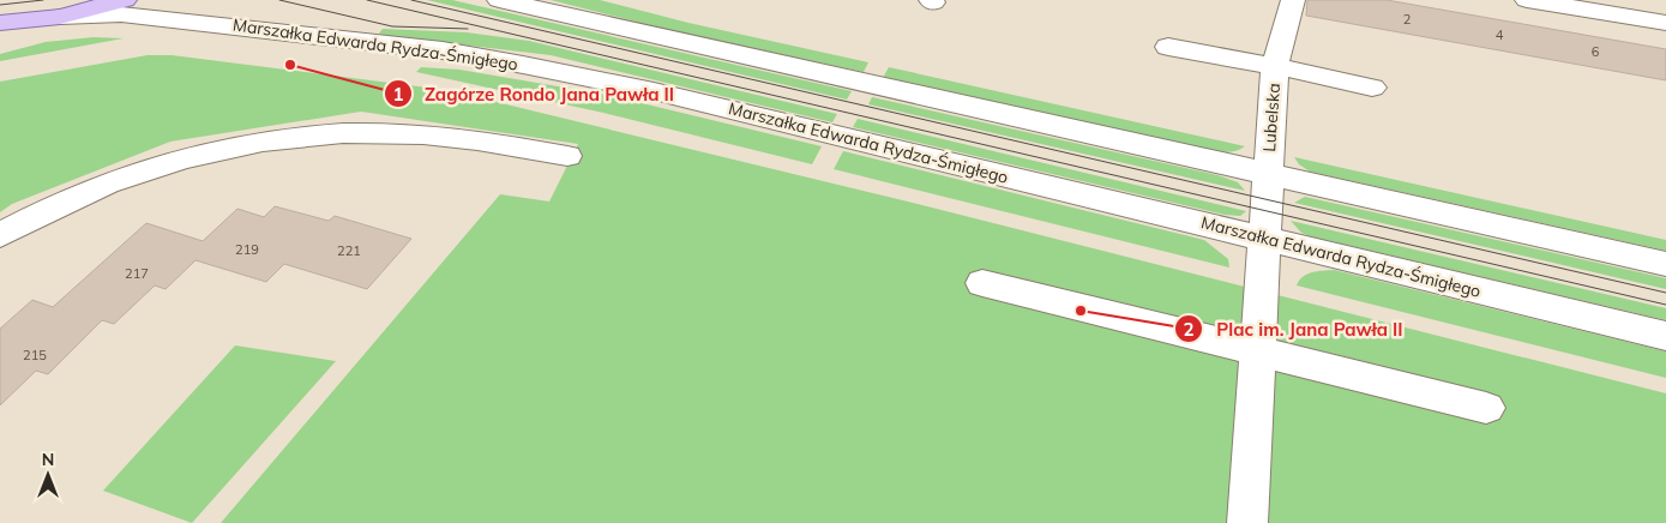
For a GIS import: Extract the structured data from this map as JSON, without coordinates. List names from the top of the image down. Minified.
{"streets":{"street":["Marszałka Edwarda Rydza-Śmigłego","Lubelska"]},"crossings":[["Marszałka Edwarda Rydza-Śmigłego","Lubelska"]],"places":["Zagórze Rondo Jana Pawła II","Plac im. Jana Pawła II"],"house_numbers":["2","4","6","219","221","217","215"],"north":"top"}
